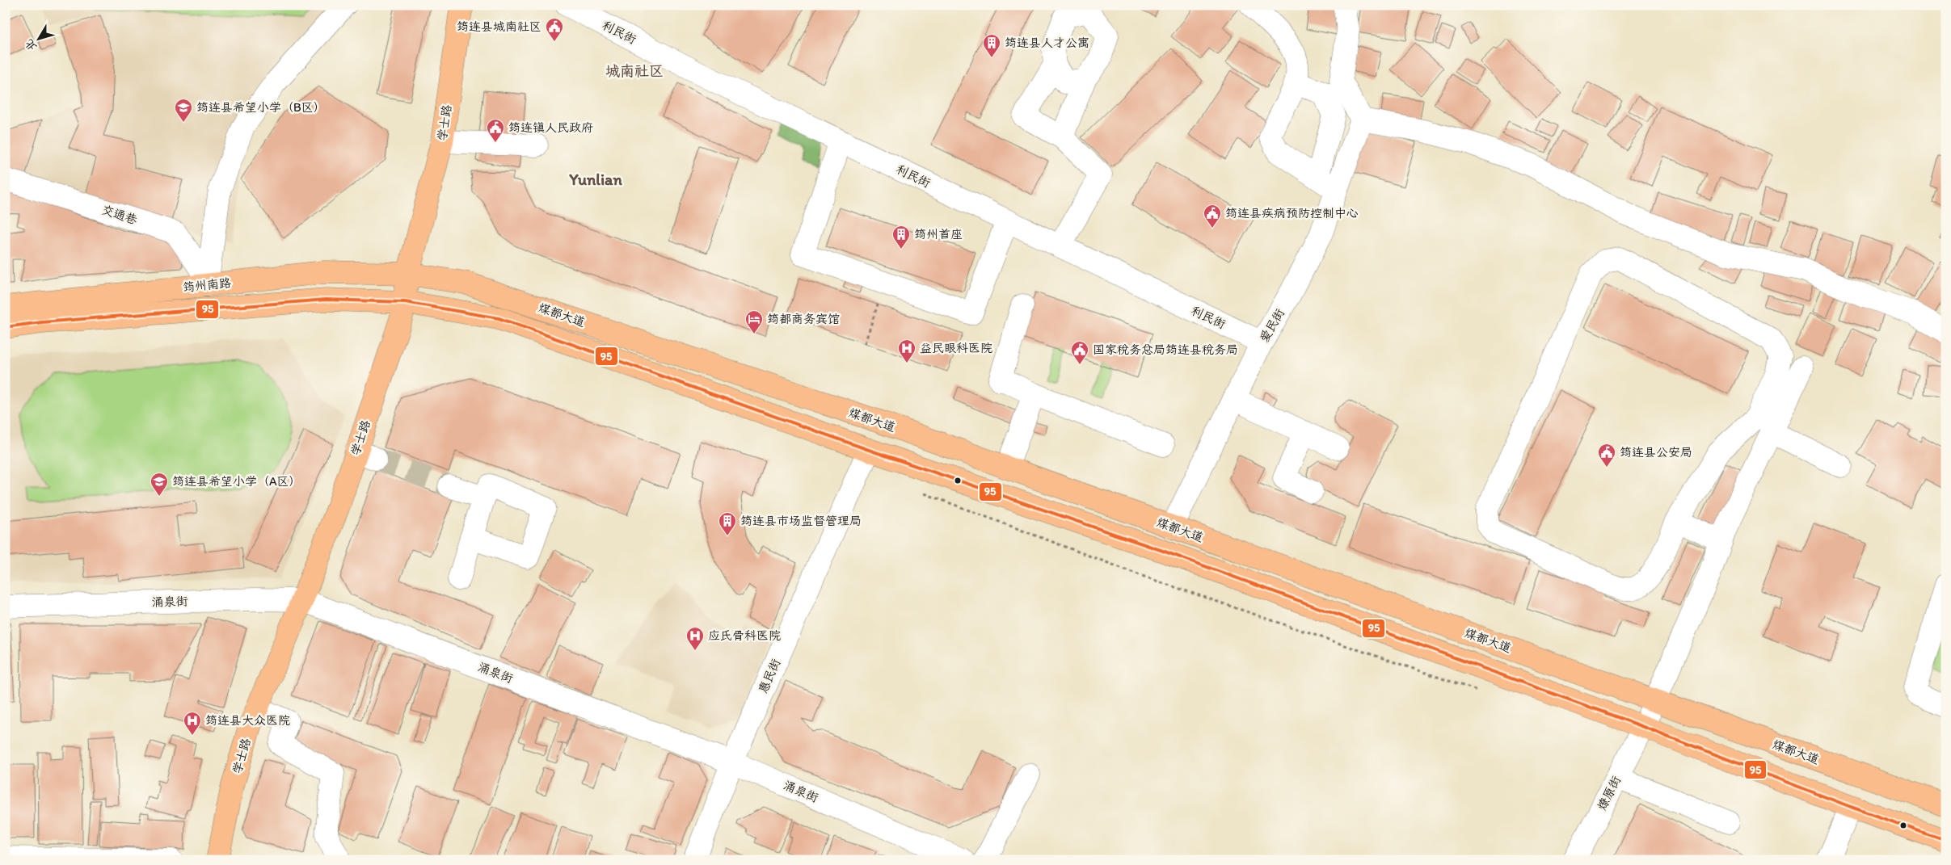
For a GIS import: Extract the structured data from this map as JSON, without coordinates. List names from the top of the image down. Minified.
{"streets":{"main road":["学士路","筠州南路","煤都大道"],"street":["利民街","交通巷","爱民街","涌泉街","惠民街","燎原街"]},"crossings":[["利民街","爱民街"],["学士路","筠州南路"],["学士路","煤都大道"],["学士路","涌泉街"],["交通巷","筠州南路"],["筠州南路","煤都大道"],["煤都大道","爱民街"],["煤都大道","惠民街"],["煤都大道","燎原街"],["涌泉街","惠民街"]],"districts":["城南社区","Yunlian"],"places":{"public building":["筠连县城南社区","筠连镇人民政府","筠连县疾病预防控制中心","国家税务总局筠连县税务局","筠连县公安局"],"building":["筠连县人才公寓","筠州首座","筠连县市场监督管理局"],"school or university":["筠连县希望小学（B区）","筠连县希望小学（A区）"],"hotel":["筠都商务宾馆"],"hospital":["益民眼科医院","应氏骨科医院","筠连县大众医院"]},"lines":["transit line 95"],"north":"bottom left"}
